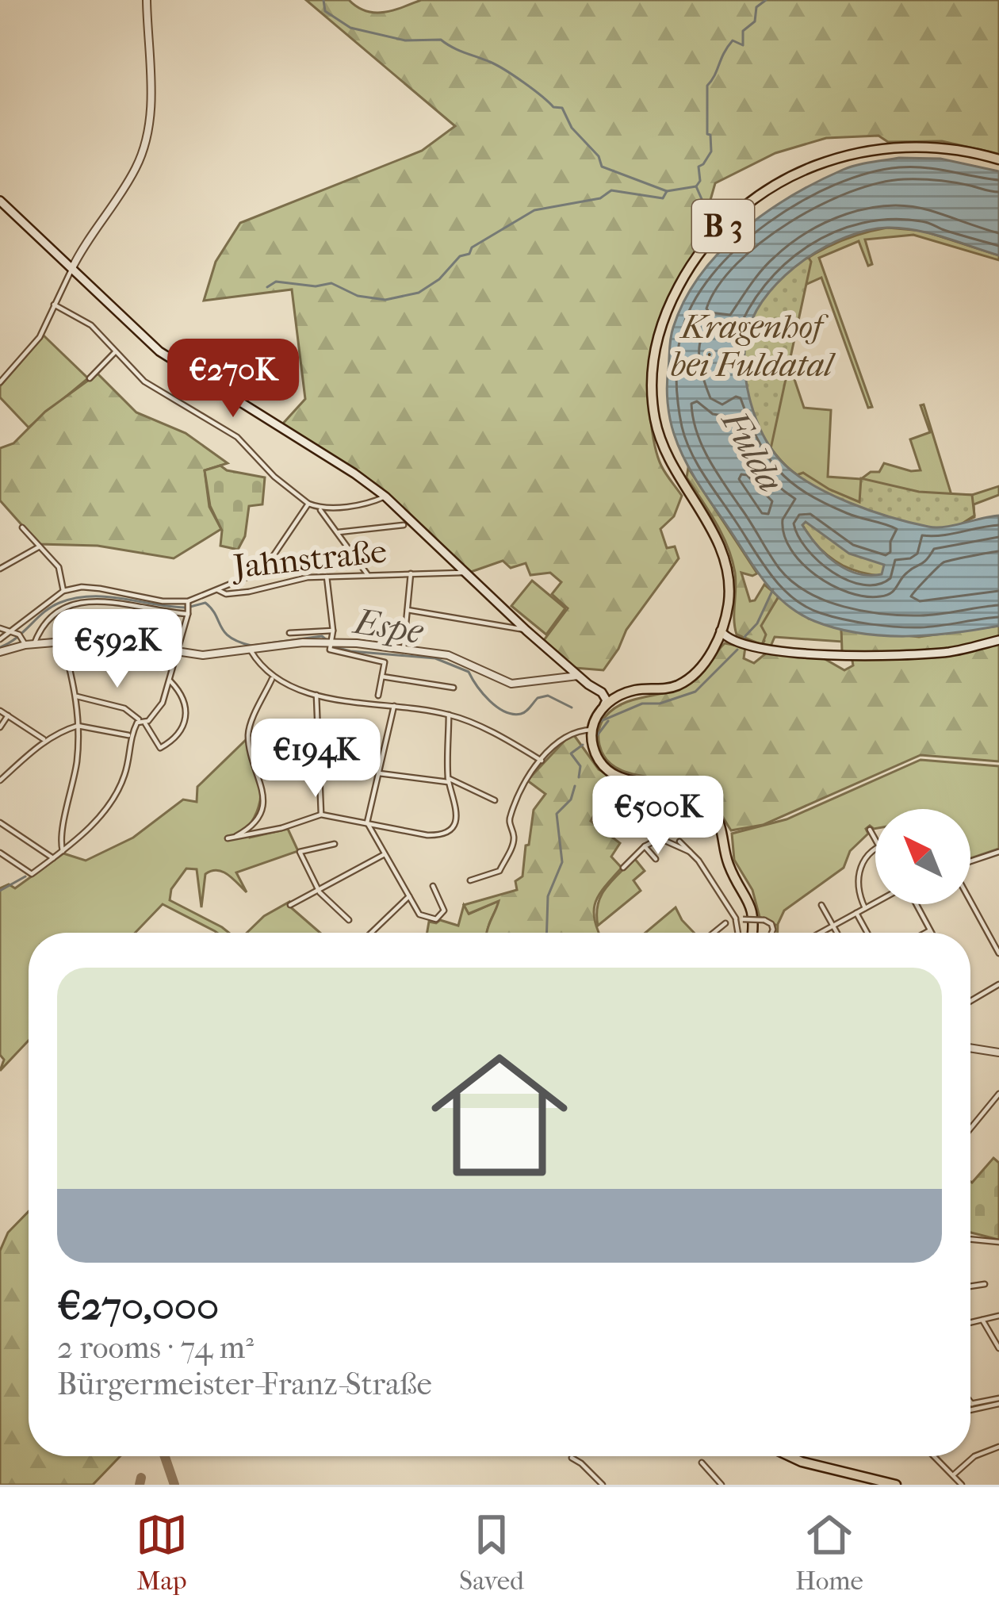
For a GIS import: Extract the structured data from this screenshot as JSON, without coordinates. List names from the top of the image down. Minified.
{"streets":{"main road":["B 3"],"street":["Jahnstraße"]},"water":["Fulda","Espe"],"parks":["Kragenhof bei Fuldatal"],"north":"top left","page":{"price":["€270K","€592K","€194K","€500K"],"list":[{"name":"€270,000","note":"2 rooms · 74 m² · Bürgermeister-Franz-Straße"}],"tabs":["Map","Saved","Home"]}}
